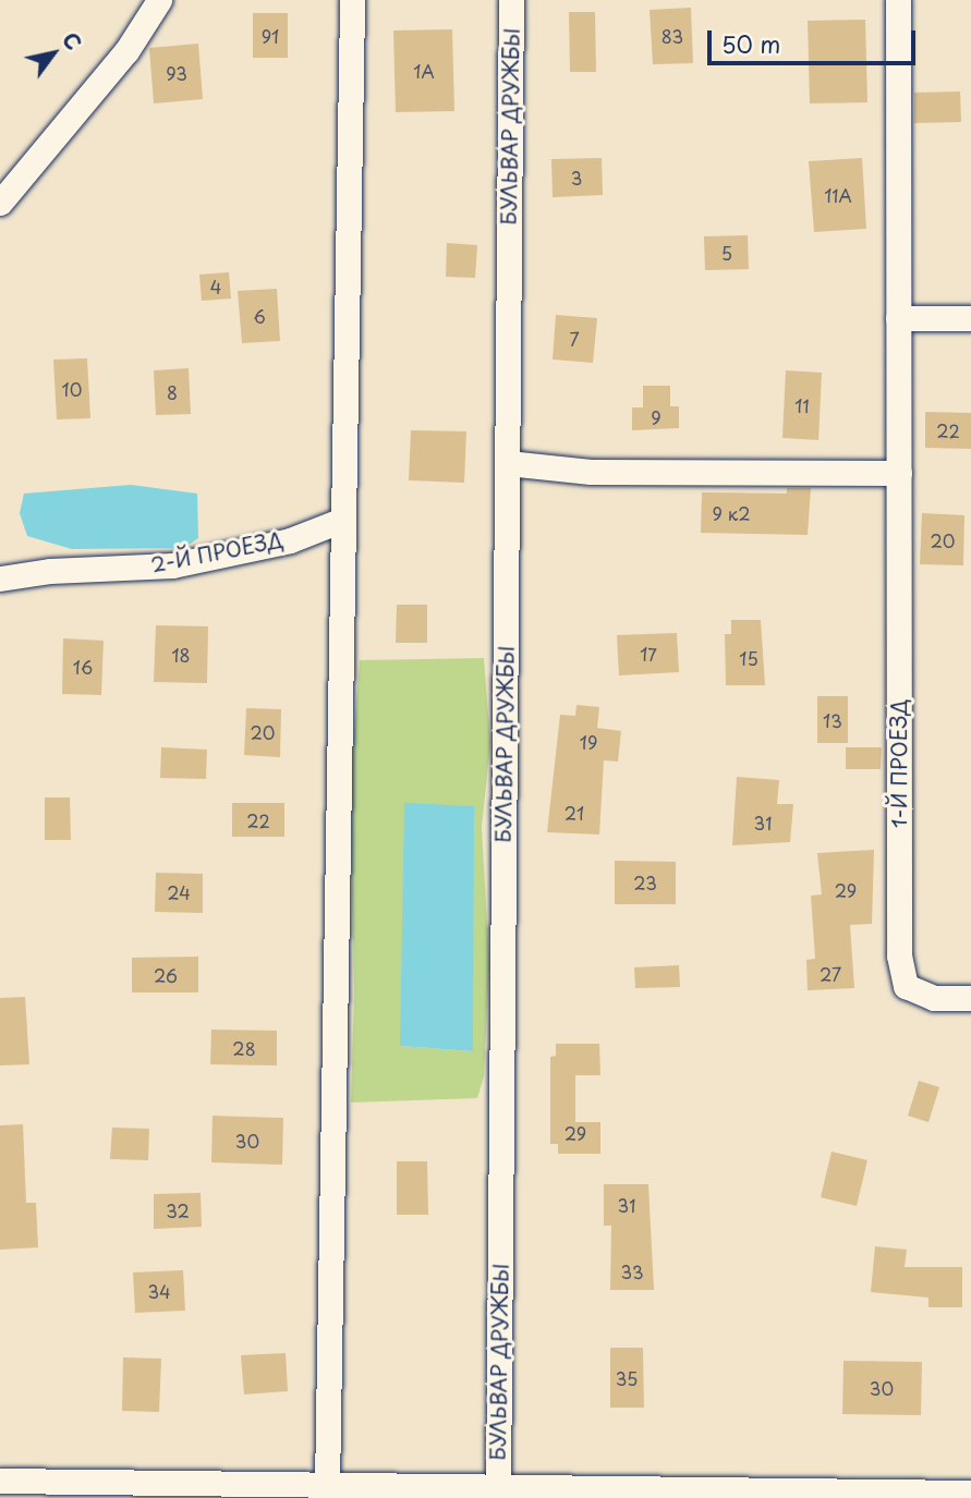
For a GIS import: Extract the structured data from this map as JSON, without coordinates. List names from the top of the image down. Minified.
{"streets":{"street":["БУЛЬВАР ДРУЖБЫ","2-Й ПРОЕЗД","1-Й ПРОЕЗД"]},"house_numbers":["91","83","1А","93","3","11А","5","4","6","7","10","8","11","9","22","9 к2","20","17","18","15","16","13","20","19","21","22","31","23","29","24","27","26","28","29","30","31","32","33","34","35","30"],"scale_bar":"50 m","north":"top right"}
